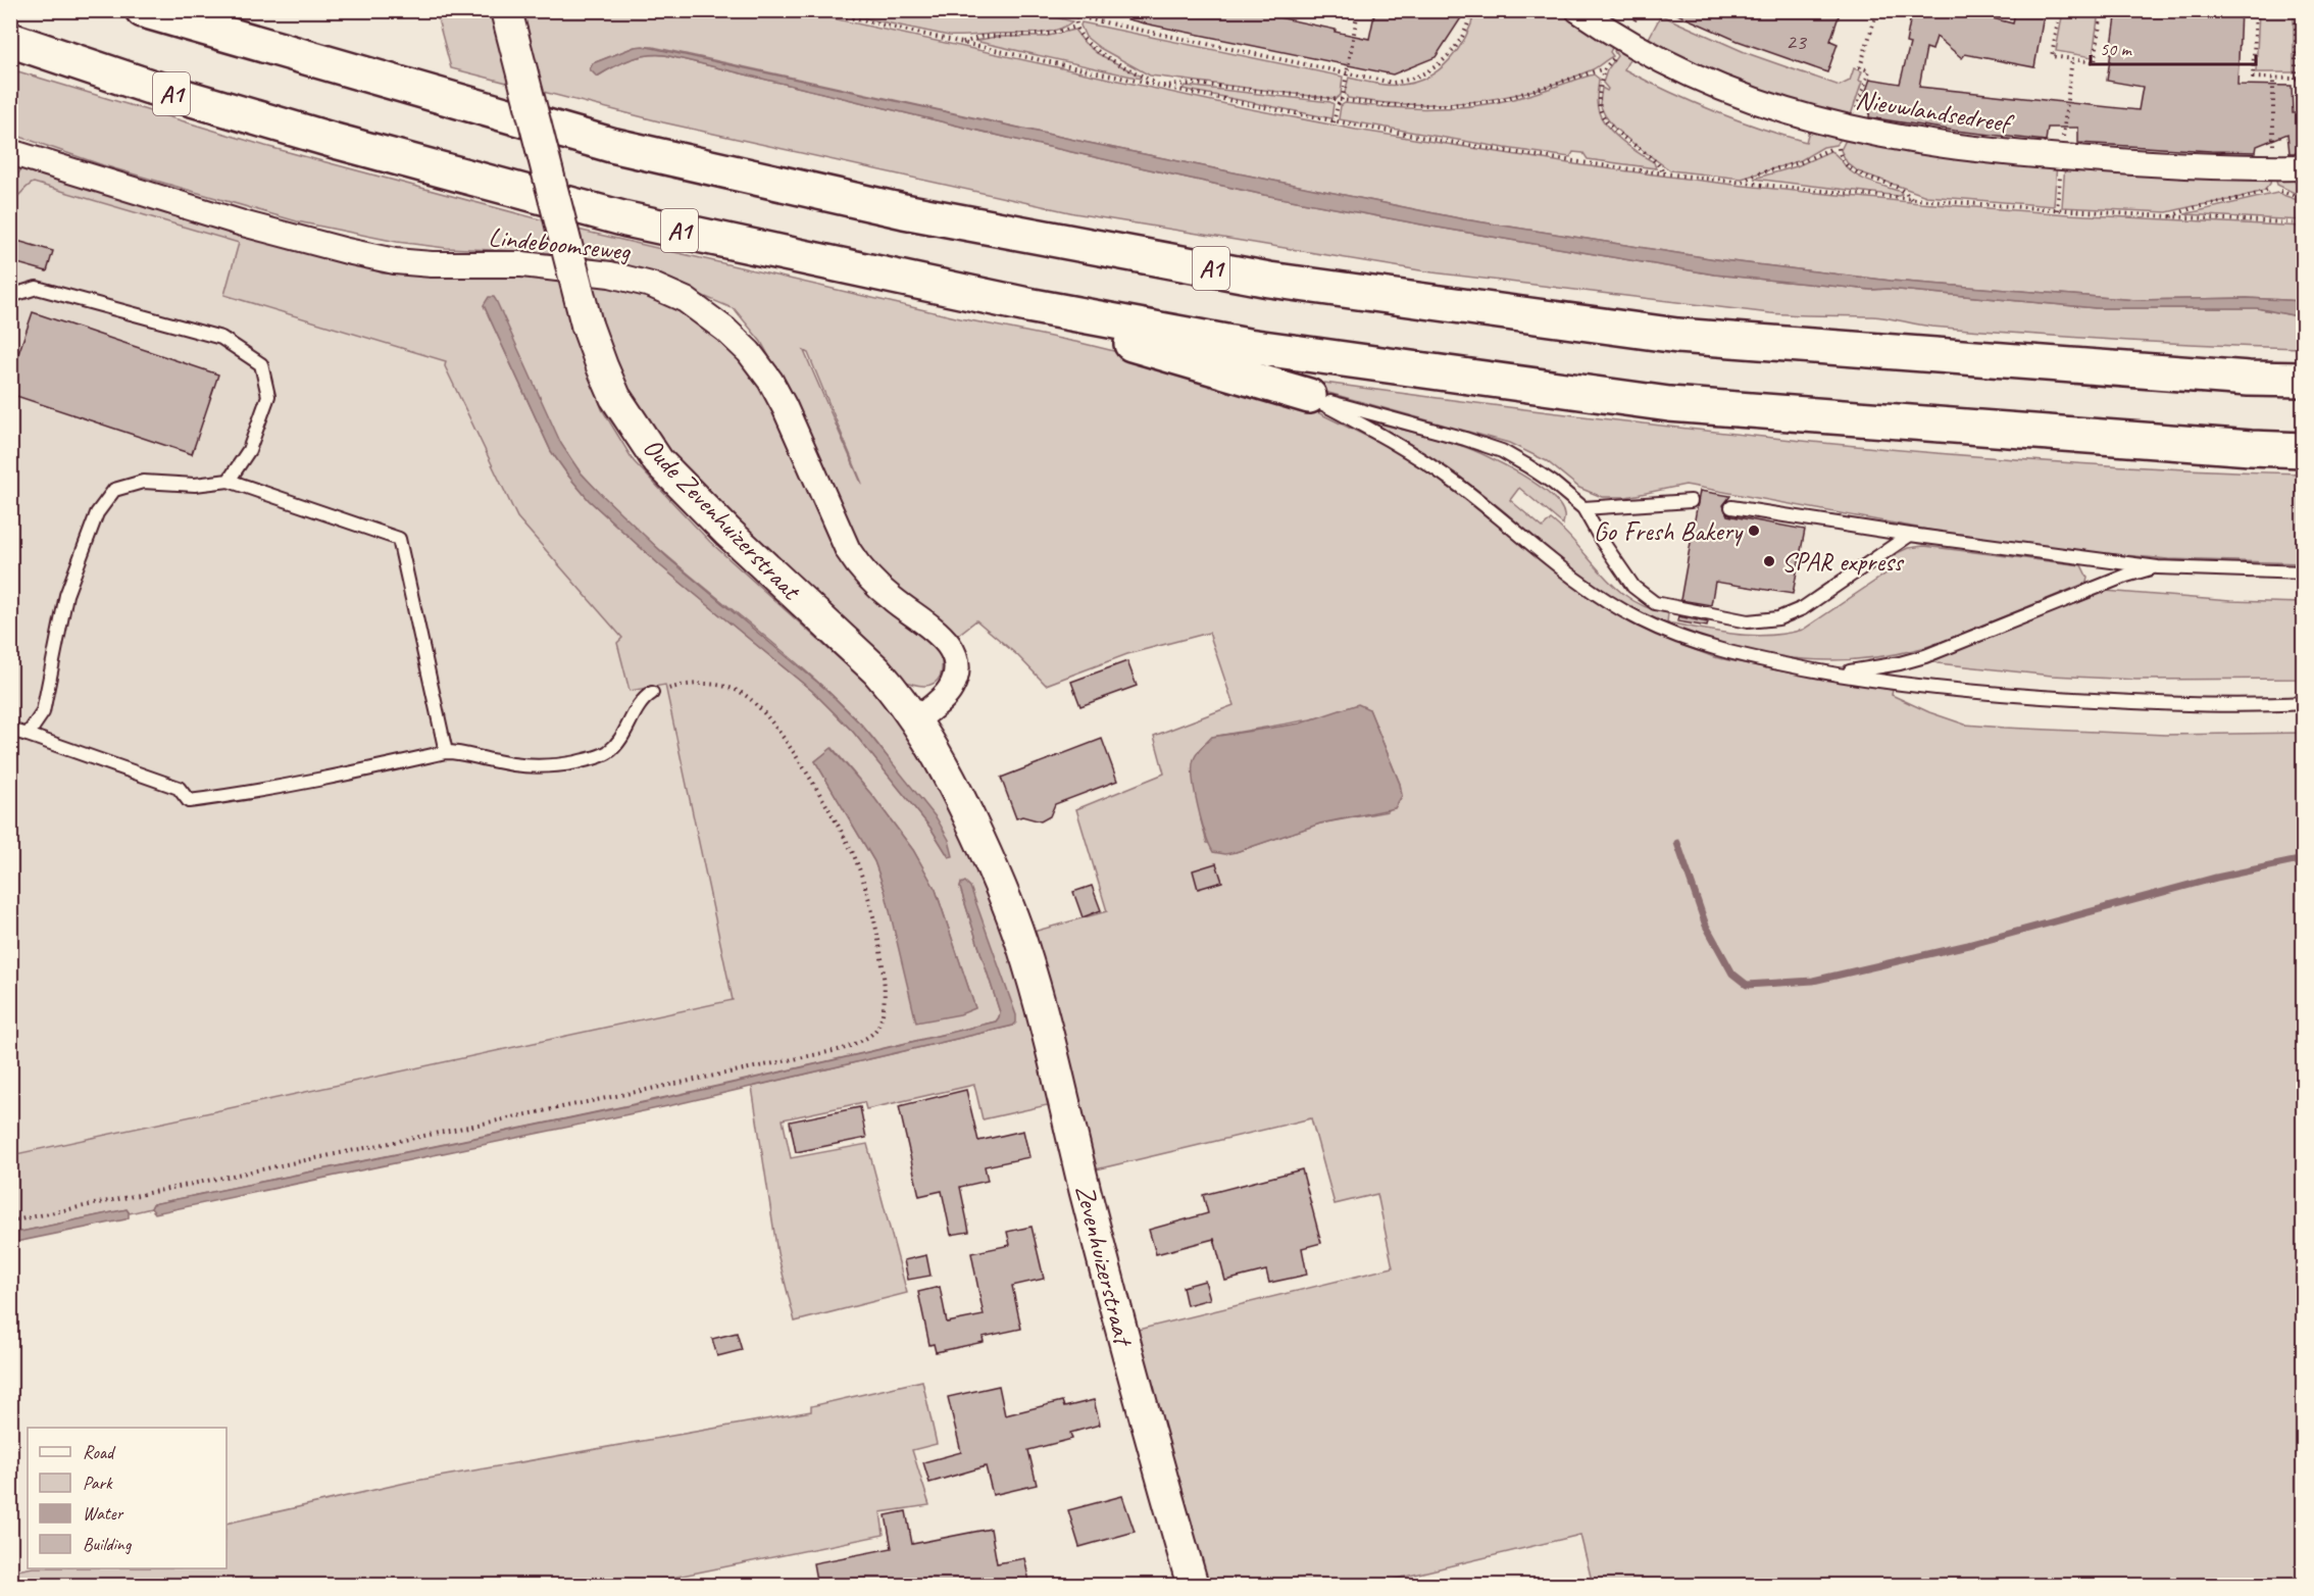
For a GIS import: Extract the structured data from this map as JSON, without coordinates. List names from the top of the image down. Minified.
{"streets":{"highway":["A1"],"street":["Nieuwlandsedreef","Lindeboomseweg","Oude Zevenhuizerstraat","Zevenhuizerstraat"]},"crossings":[["Lindeboomseweg","Oude Zevenhuizerstraat"],["Oude Zevenhuizerstraat","Zevenhuizerstraat"]],"places":["Go Fresh Bakery","SPAR express"],"house_numbers":["23"],"legend":["Road","Park","Water","Building"],"scale_bar":"50 m"}
